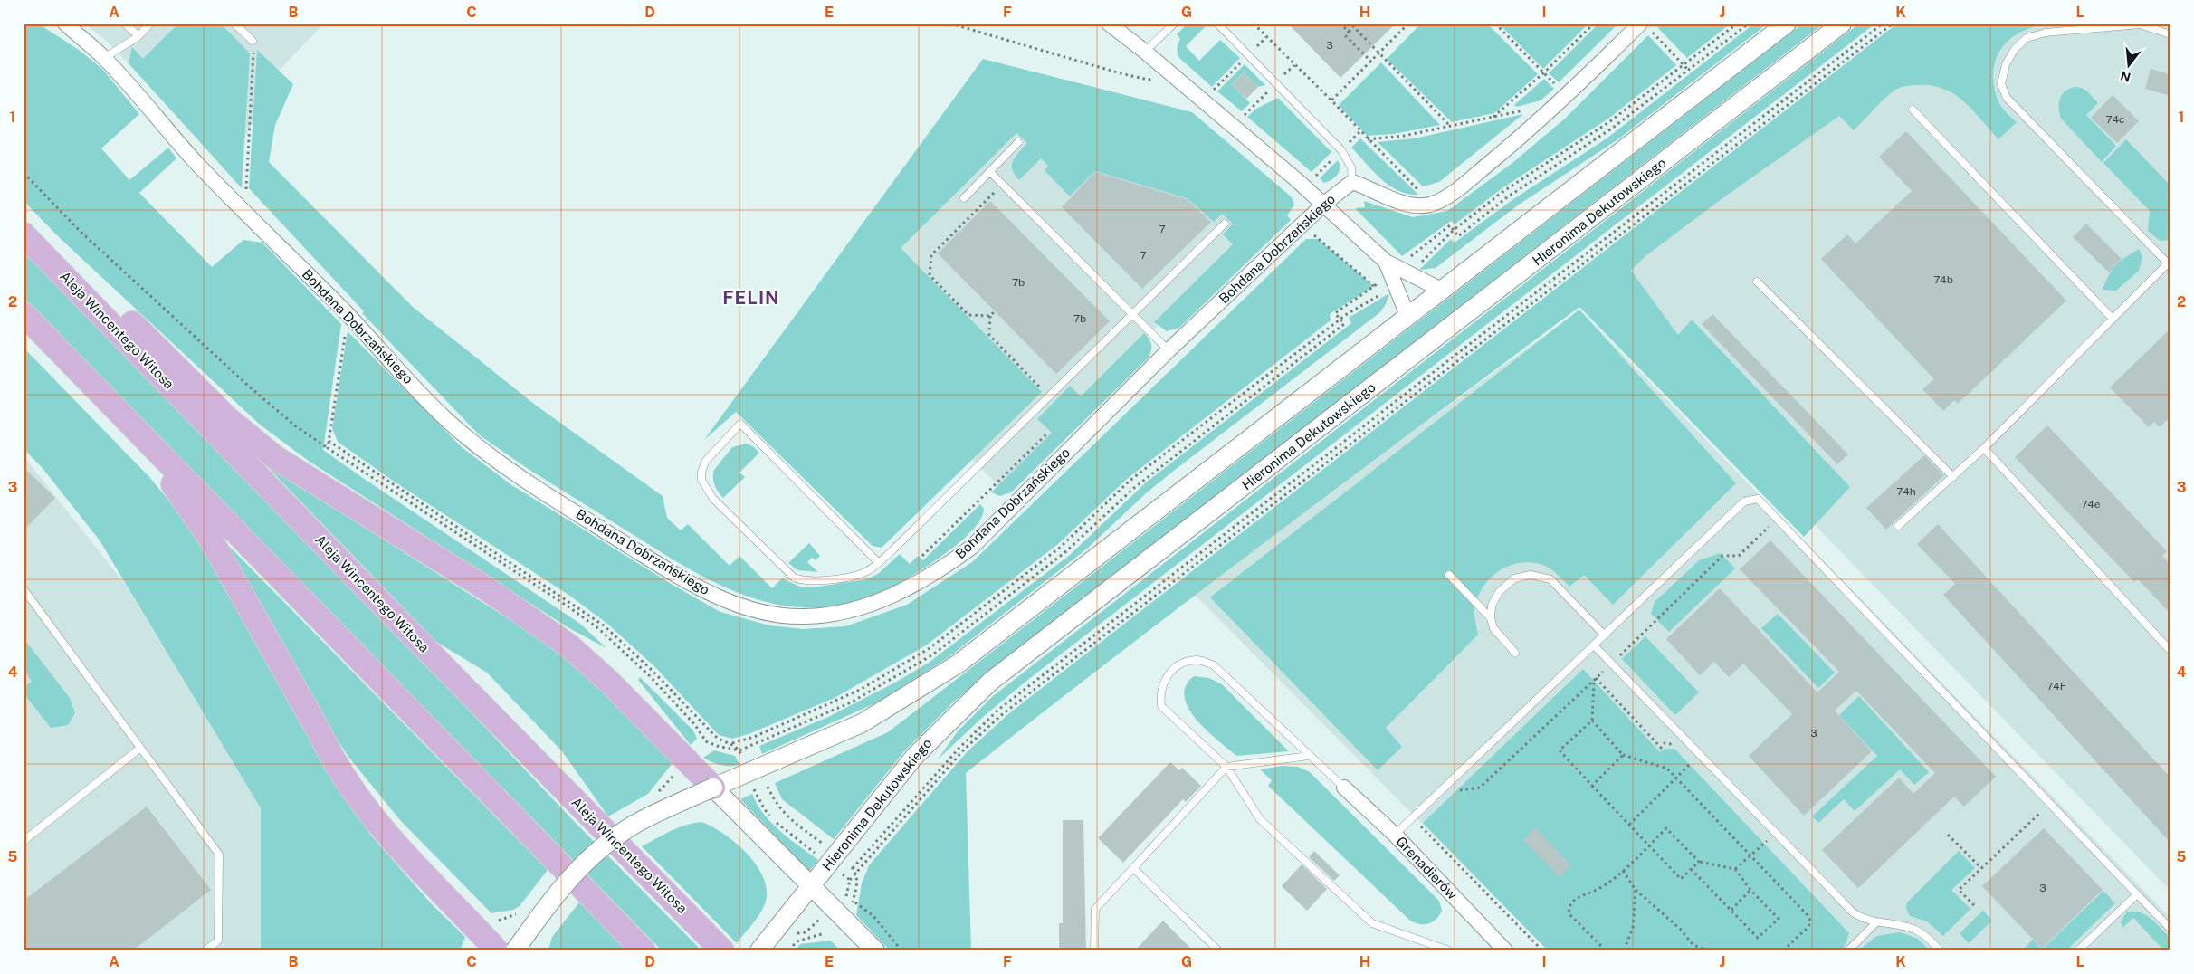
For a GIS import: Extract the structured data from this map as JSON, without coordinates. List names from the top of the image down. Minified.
{"streets":{"main road":["Aleja Wincentego Witosa"],"street":["Hieronima Dekutowskiego","Bohdana Dobrzańskiego","Grenadierów"]},"districts":["FELIN"],"house_numbers":["3","74c","7","7","74b","7b","7b","74h","74e","74F","3","3"],"north":"bottom","grid":{"columns":["A","B","C","D","E","F","G","H","I","J","K","L"],"rows":["1","2","3","4","5"]}}
